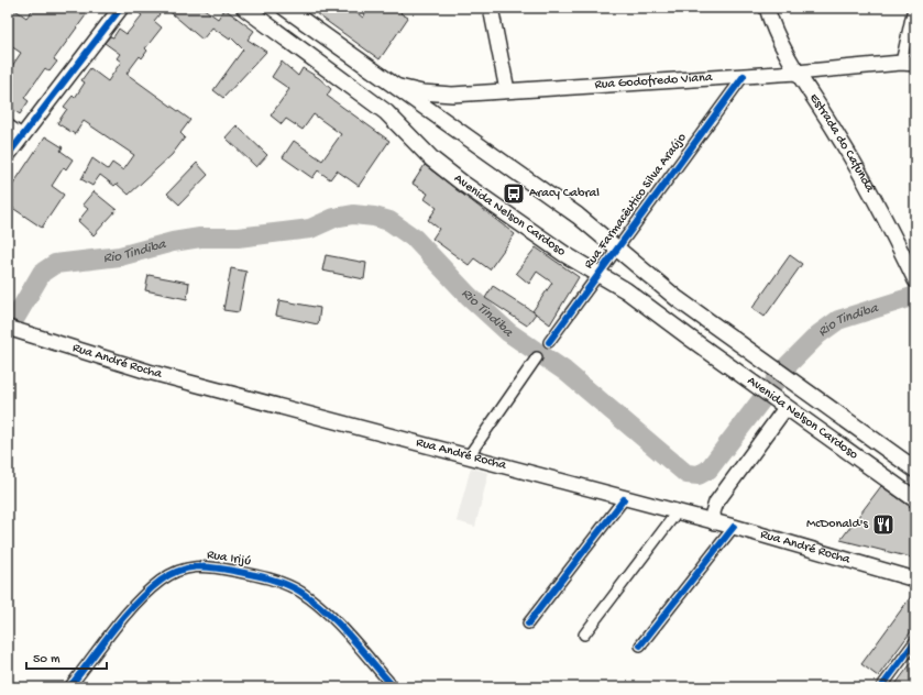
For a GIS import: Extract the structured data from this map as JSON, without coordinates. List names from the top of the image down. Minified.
{"streets":{"main road":["Rua Godofredo Viana","Estrada do Cafundá","Avenida Nelson Cardoso","Rua André Rocha"],"street":["Rua Farmacêutico Silva Araújo","Rua Irijú"]},"crossings":[["Rua Godofredo Viana","Estrada do Cafundá"],["Rua Godofredo Viana","Rua Farmacêutico Silva Araújo"],["Rua Godofredo Viana","Avenida Nelson Cardoso"],["Rua Farmacêutico Silva Araújo","Avenida Nelson Cardoso"]],"water":["Rio Tindiba"],"places":{"bus stop":["Aracy Cabral"],"restaurant":["McDonald's"]},"scale_bar":"50 m"}
